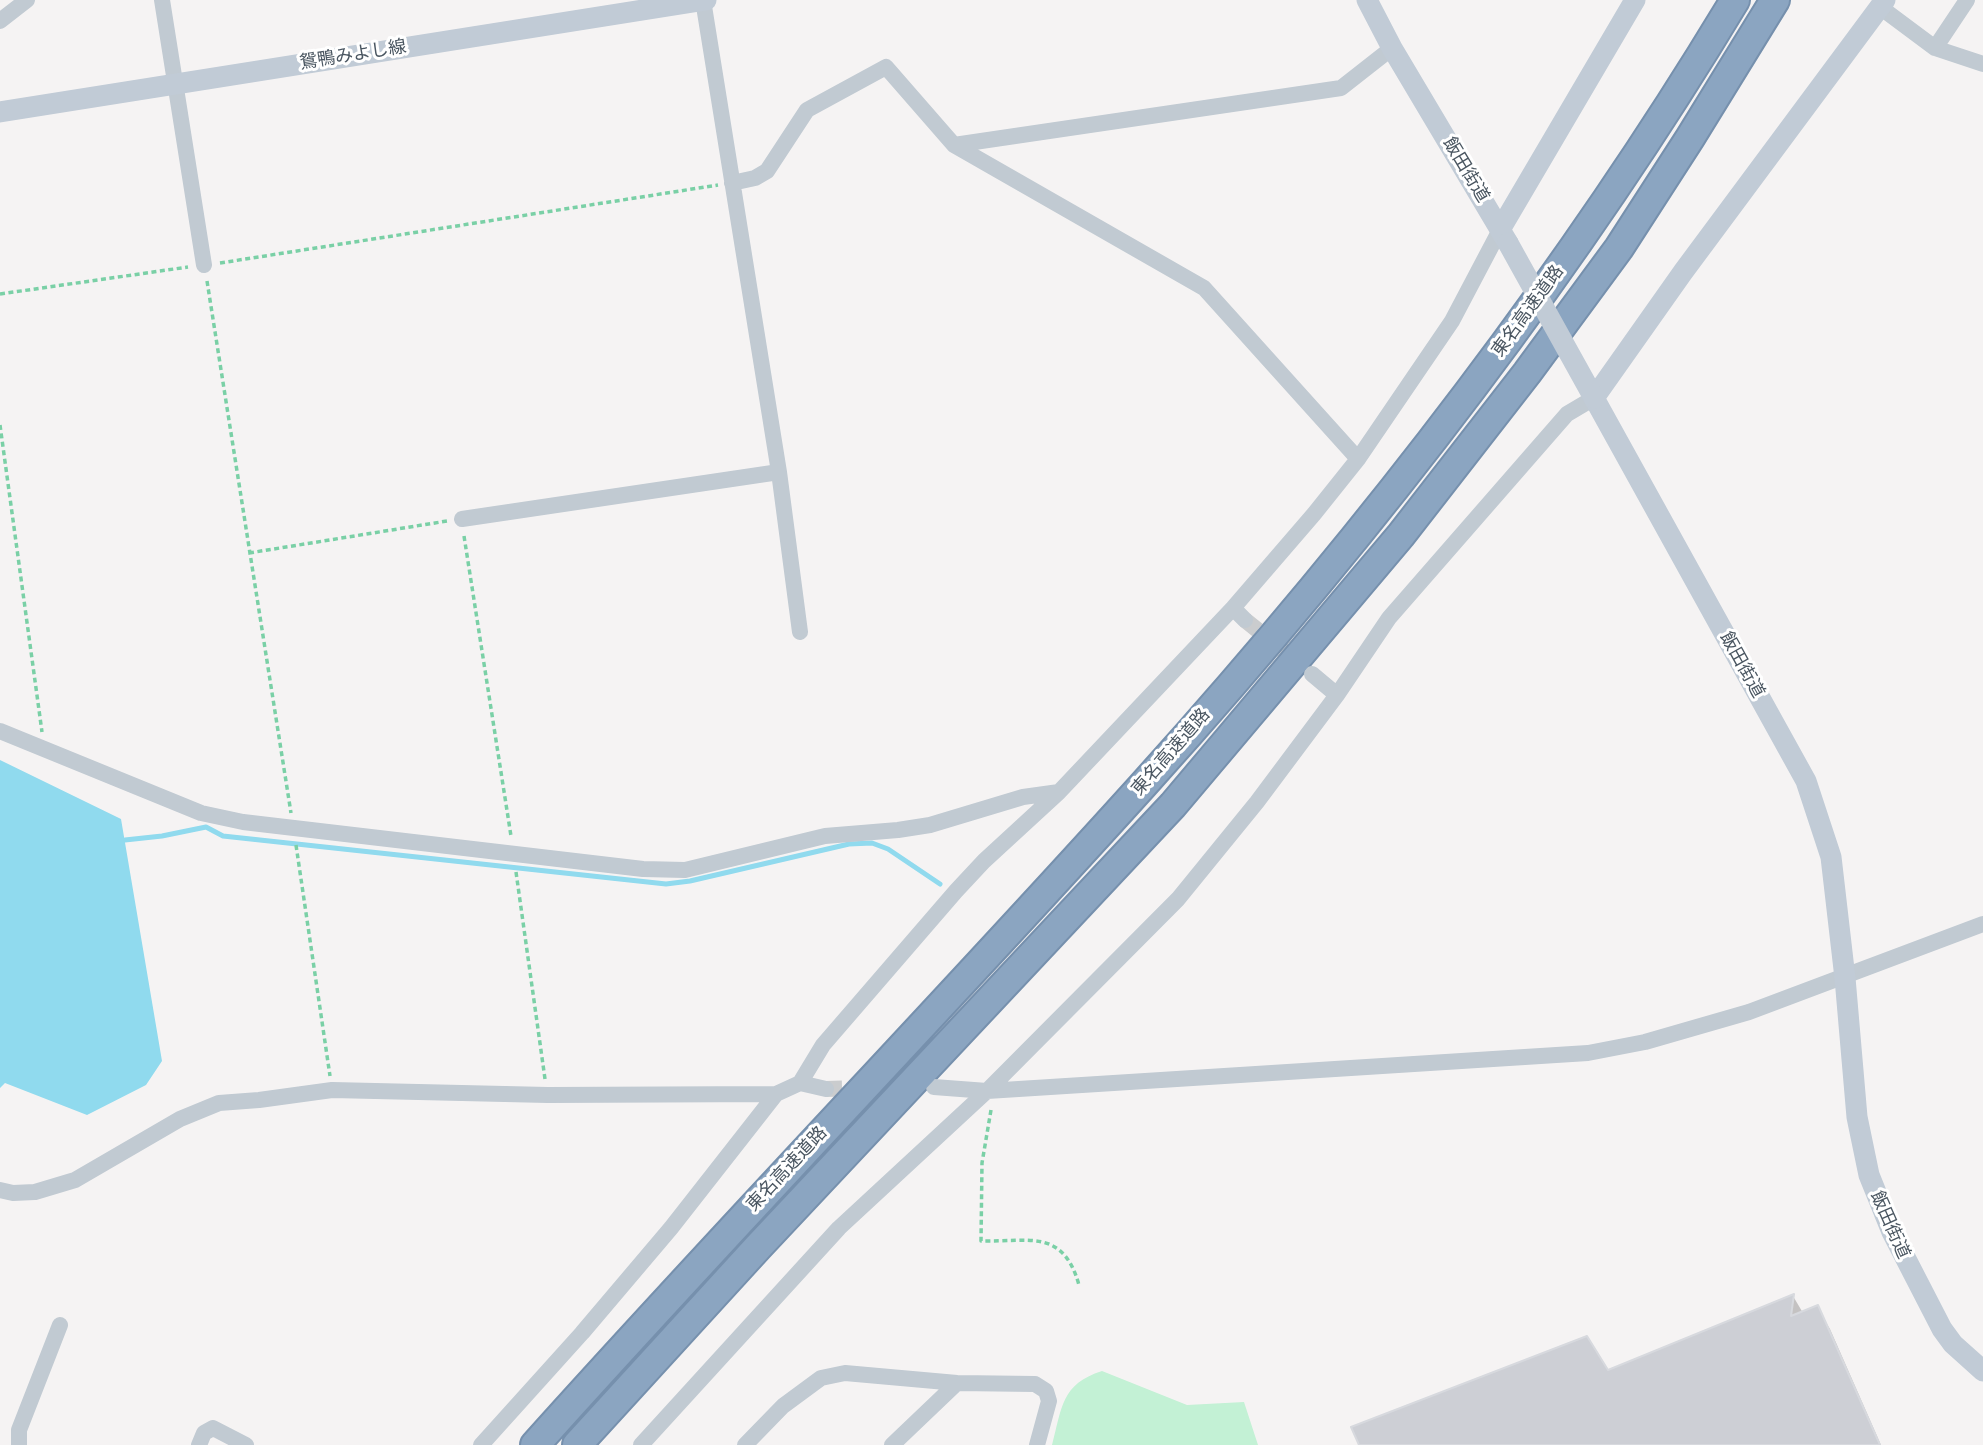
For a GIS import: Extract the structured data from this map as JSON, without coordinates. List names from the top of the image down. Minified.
{"streets":{"highway":["東名高速道路"],"main road":["鴛鴨みよし線","飯田街道"]}}
